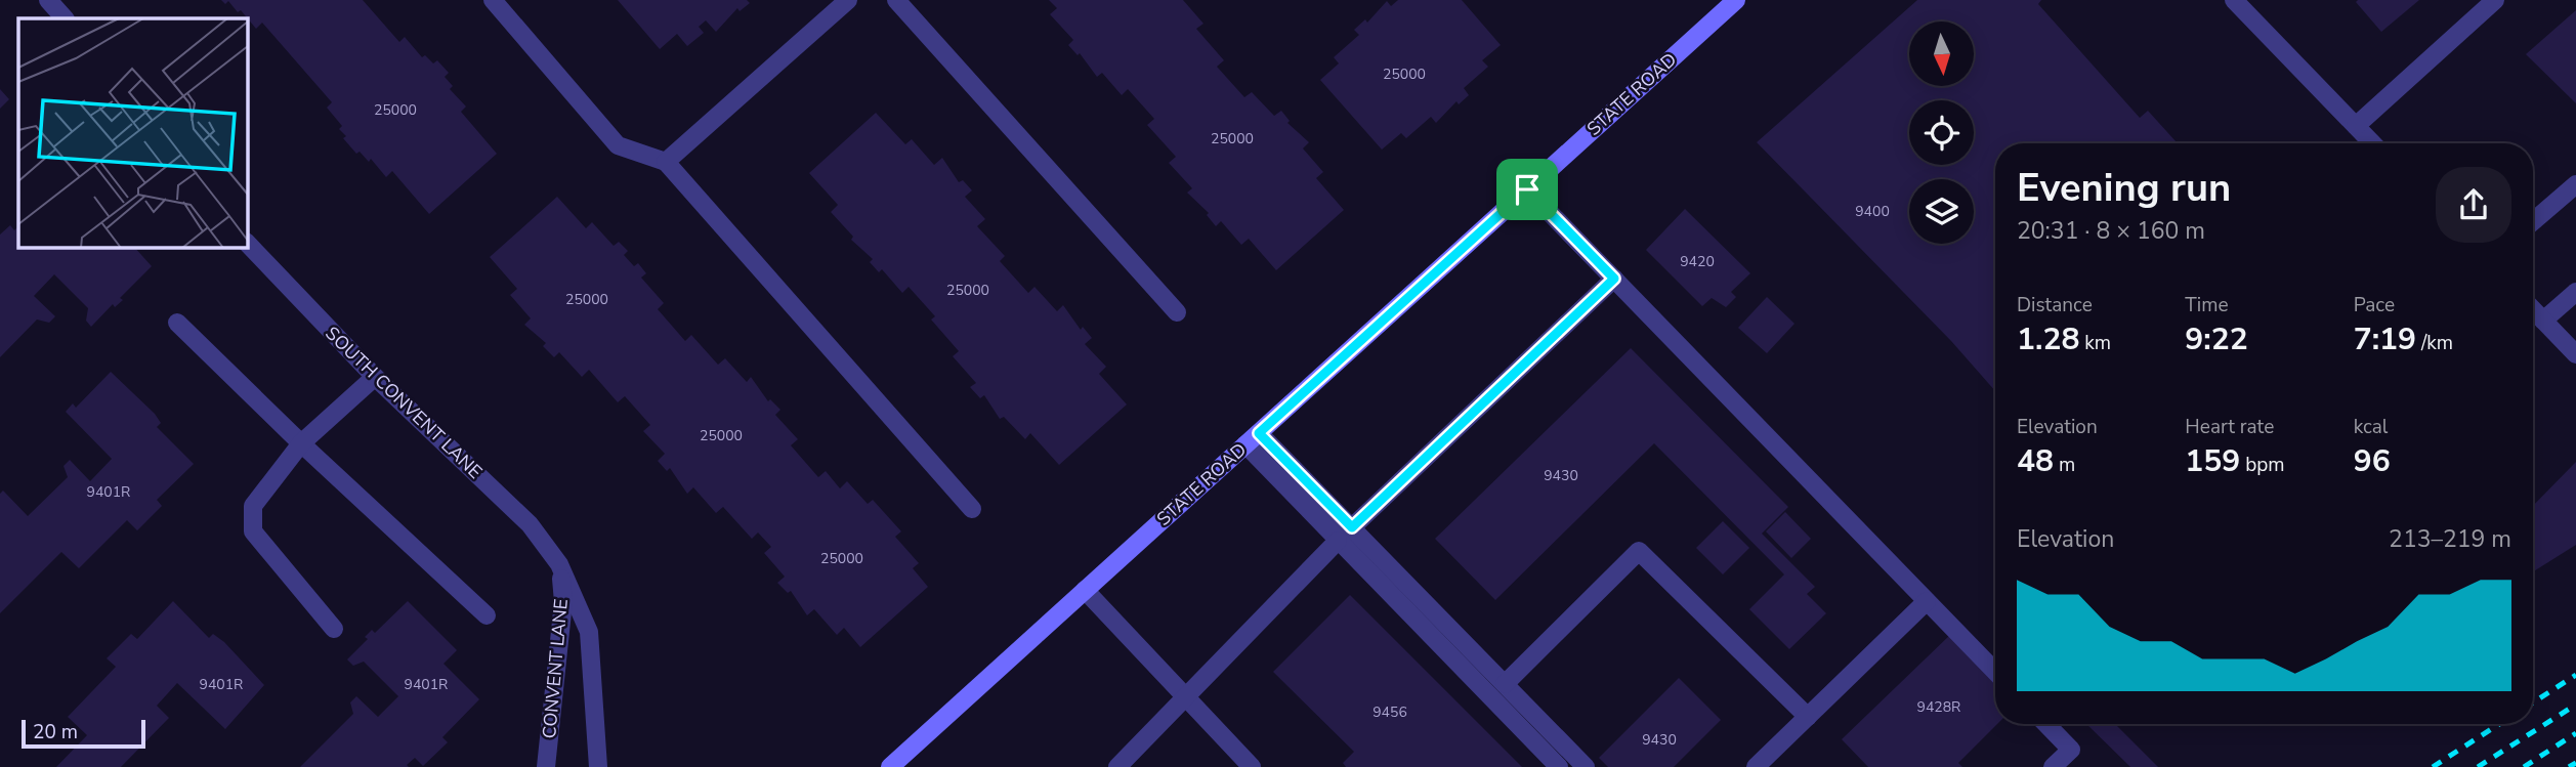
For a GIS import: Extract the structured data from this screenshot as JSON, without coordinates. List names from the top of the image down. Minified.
{"streets":{"main road":["STATE ROAD"],"street":["SOUTH CONVENT LANE","CONVENT LANE"]},"crossings":[["SOUTH CONVENT LANE","CONVENT LANE"]],"house_numbers":["25000","25000","25000","9400","9420","25000","25000","25000","9430","9401R","25000","9401R","9401R","9428R","9456","9430"],"scale_bar":"20 m","north":"bottom","page":{"heading":["Evening run","20:31 · 8 × 160 m"],"stats":[["Distance","1.28 km"],["Time","9:22"],["Pace","7:19 /km"],["Elevation","48 m"],["Heart rate","159 bpm"],["kcal","96"]],"chart":["Elevation","213–219 m"],"scale":"20 m"}}
